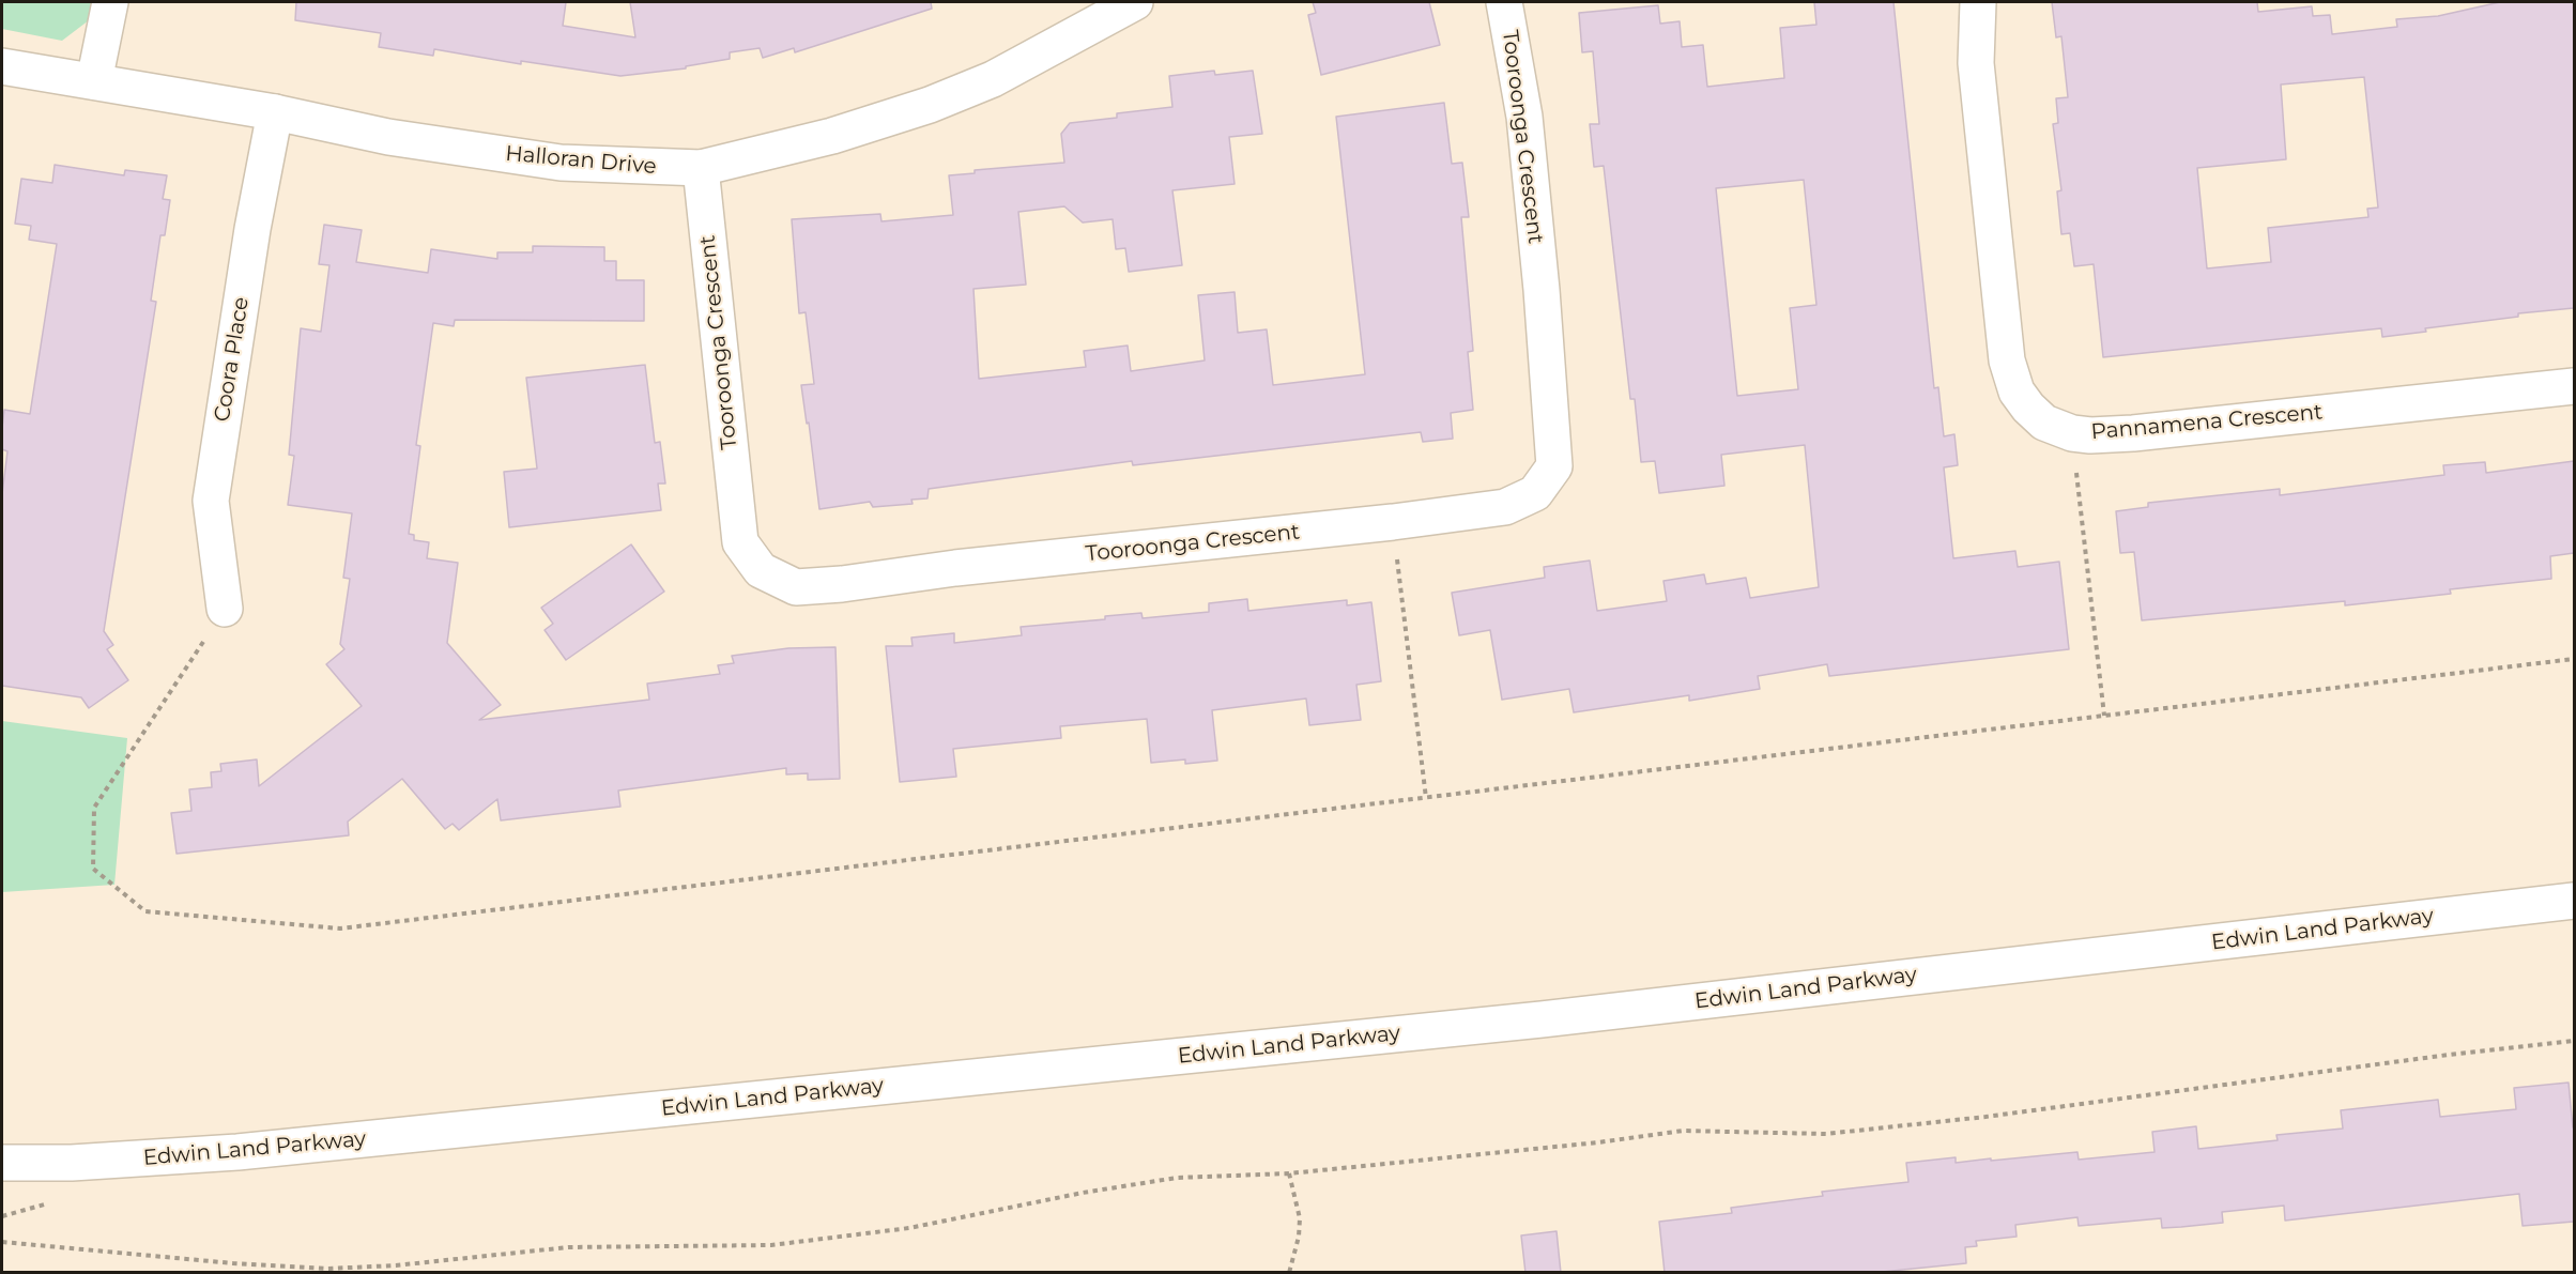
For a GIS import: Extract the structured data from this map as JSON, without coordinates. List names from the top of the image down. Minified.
{"streets":{"street":["Tooroonga Crescent","Halloran Drive","Coora Place","Pannamena Crescent","Edwin Land Parkway"]},"crossings":[["Tooroonga Crescent","Halloran Drive"],["Halloran Drive","Coora Place"]]}
